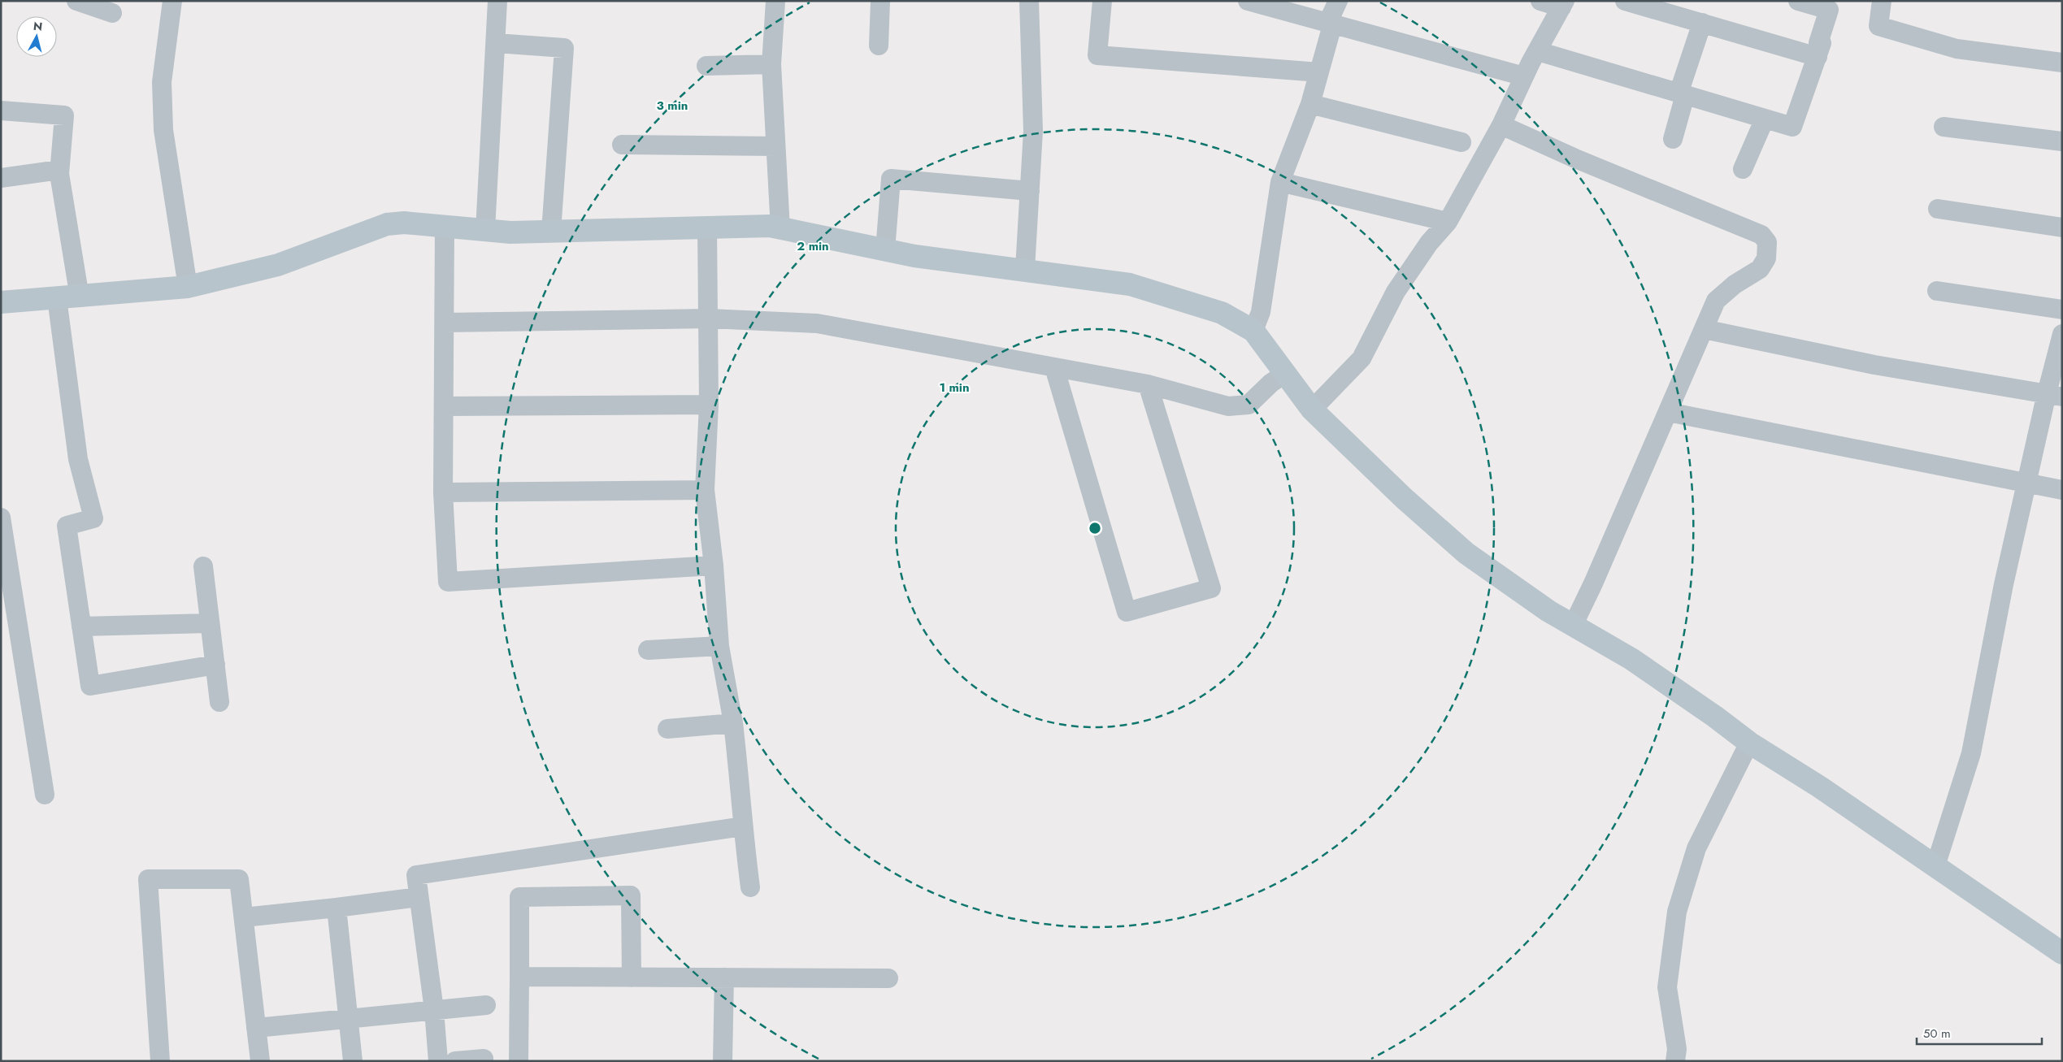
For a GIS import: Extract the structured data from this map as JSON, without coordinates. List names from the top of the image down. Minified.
{"scale_bar":"50 m","north":"top","rings":["3 min","2 min","1 min"]}
